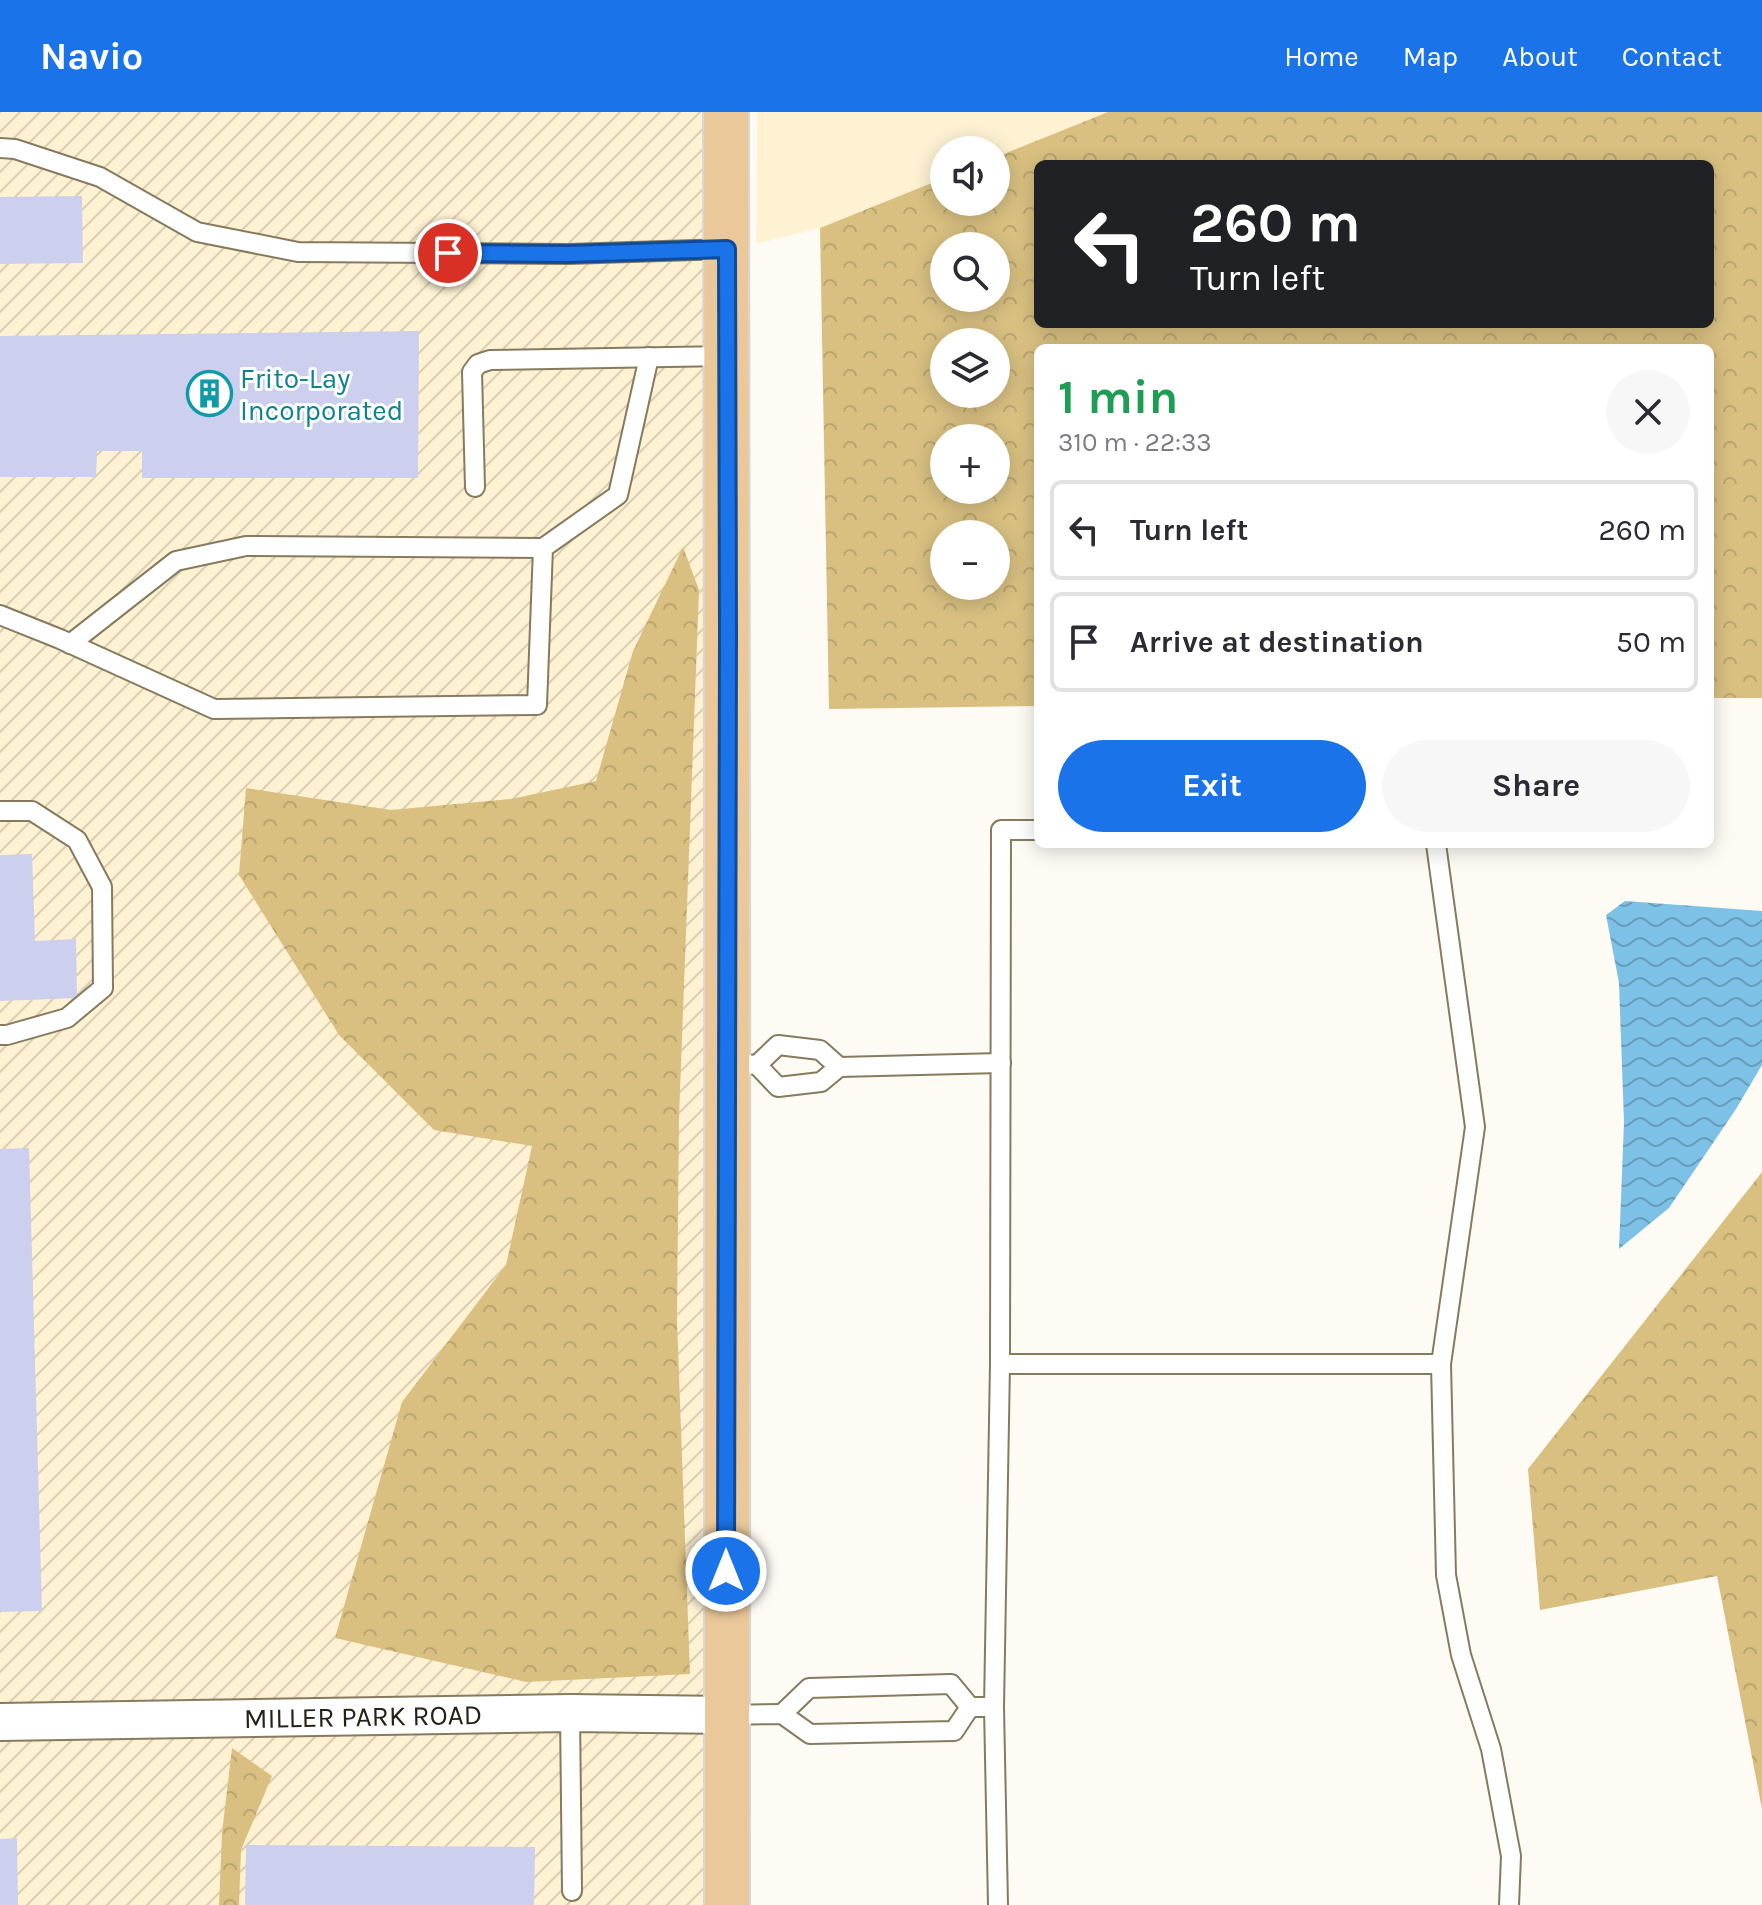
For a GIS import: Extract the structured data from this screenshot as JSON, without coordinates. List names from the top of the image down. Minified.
{"streets":{"street":["MILLER PARK ROAD"]},"places":{"building":["Frito-Lay Incorporated"]},"page":{"header":"Navio","nav":["Home","Map","About","Contact"],"map_buttons":["+","−"],"turn":["260 m","Turn left"],"heading":["1 min","310 m · 22:33"],"list":[{"name":"Turn left","value":"260 m"},{"name":"Arrive at destination","value":"50 m"}],"buttons":["Exit","Share"]}}
